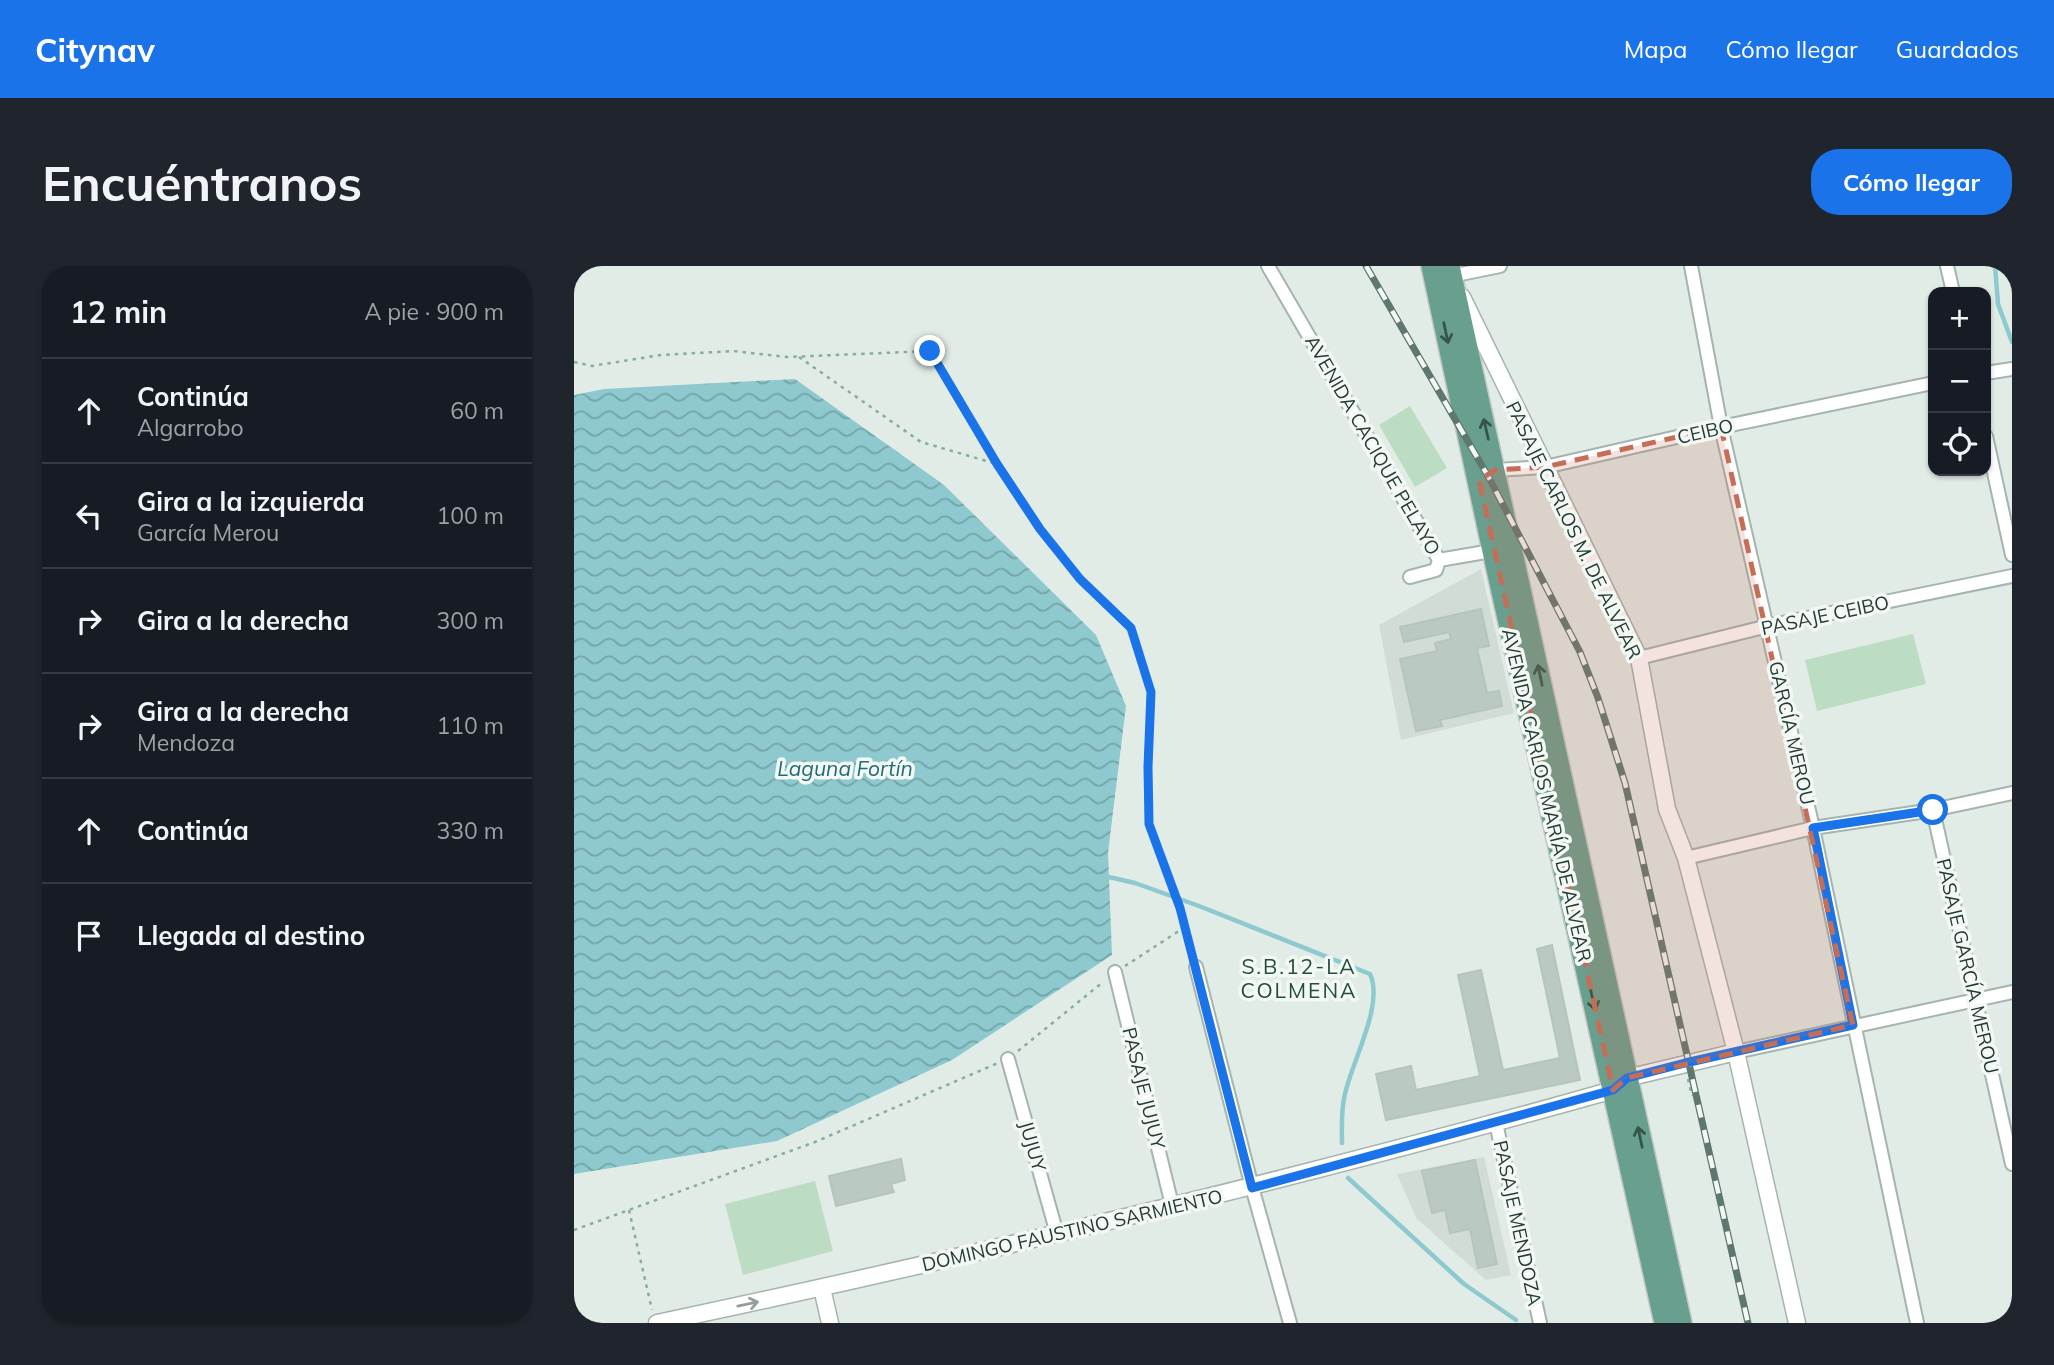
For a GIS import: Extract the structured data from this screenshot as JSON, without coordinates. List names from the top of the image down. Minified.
{"streets":{"main road":["AVENIDA CARLOS MARÍA DE ALVEAR"],"street":["CEIBO","AVENIDA CACIQUE PELAYO","PASAJE CARLOS M. DE ALVEAR","PASAJE CEIBO","GARCÍA MEROU","PASAJE GARCÍA MEROU","PASAJE JUJUY","JUJUY","PASAJE MENDOZA","DOMINGO FAUSTINO SARMIENTO"]},"crossings":[["CEIBO","PASAJE CARLOS M. DE ALVEAR"],["CEIBO","GARCÍA MEROU"],["CEIBO","AVENIDA CARLOS MARÍA DE ALVEAR"],["AVENIDA CACIQUE PELAYO","AVENIDA CARLOS MARÍA DE ALVEAR"],["PASAJE CARLOS M. DE ALVEAR","PASAJE CEIBO"],["PASAJE CARLOS M. DE ALVEAR","AVENIDA CARLOS MARÍA DE ALVEAR"],["PASAJE CARLOS M. DE ALVEAR","DOMINGO FAUSTINO SARMIENTO"],["PASAJE CEIBO","GARCÍA MEROU"],["GARCÍA MEROU","DOMINGO FAUSTINO SARMIENTO"],["AVENIDA CARLOS MARÍA DE ALVEAR","DOMINGO FAUSTINO SARMIENTO"],["PASAJE GARCÍA MEROU","DOMINGO FAUSTINO SARMIENTO"],["PASAJE JUJUY","DOMINGO FAUSTINO SARMIENTO"],["JUJUY","DOMINGO FAUSTINO SARMIENTO"],["PASAJE MENDOZA","DOMINGO FAUSTINO SARMIENTO"]],"districts":["S.B.12-LA COLMENA"],"water":["Laguna Fortín"],"page":{"header":"Citynav","nav":["Mapa","Cómo llegar","Guardados"],"buttons":"Cómo llegar","title":"Encuéntranos","heading":["12 min","A pie · 900 m"],"map_buttons":["+","−"],"list":[["Continúa","Algarrobo","60 m"],["Gira a la izquierda","García Merou","100 m"],["Gira a la derecha","300 m"],["Gira a la derecha","Mendoza","110 m"],["Continúa","330 m"],"Llegada al destino"]}}
